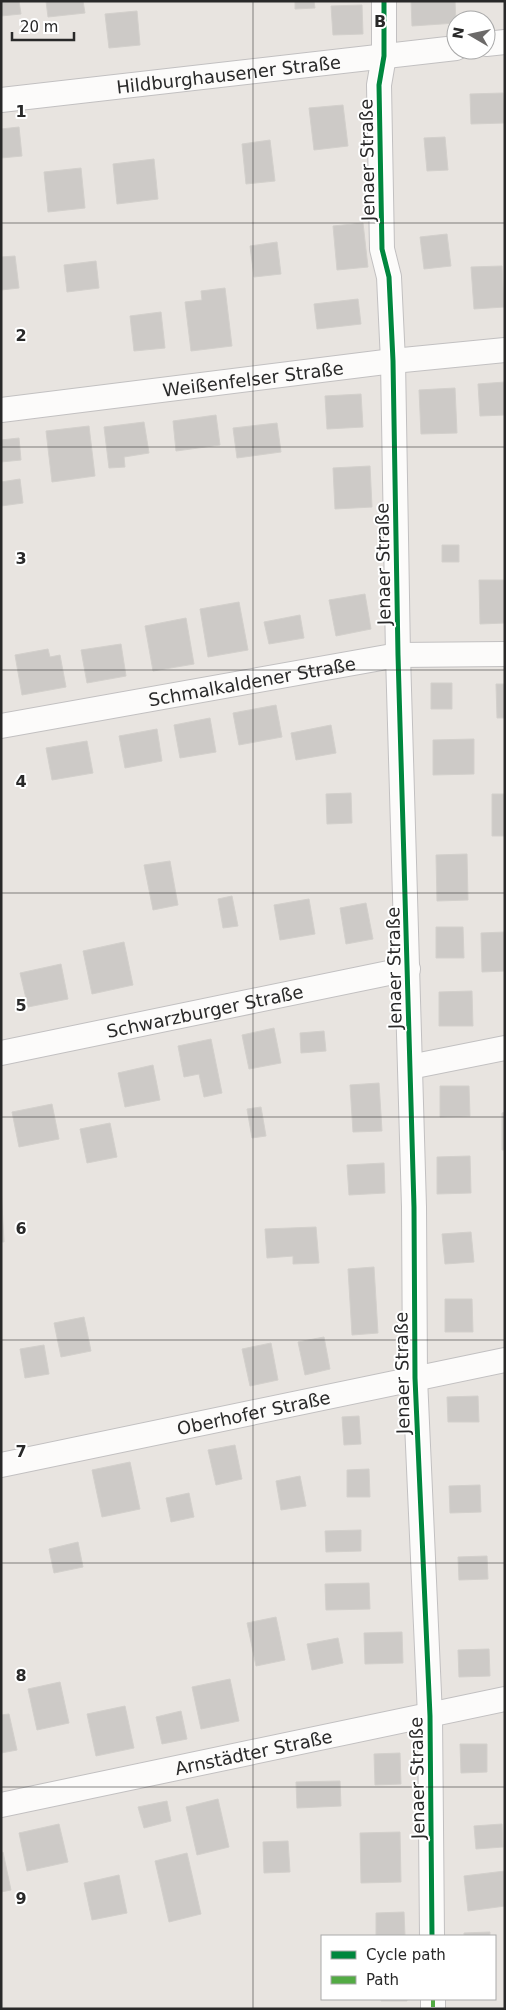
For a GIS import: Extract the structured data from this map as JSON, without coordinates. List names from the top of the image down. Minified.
{"streets":{"street":["Hildburghausener Straße","Jenaer Straße","Weißenfelser Straße","Schmalkaldener Straße","Schwarzburger Straße","Oberhofer Straße","Arnstädter Straße"]},"crossings":[["Hildburghausener Straße","Jenaer Straße"],["Jenaer Straße","Weißenfelser Straße"],["Jenaer Straße","Schmalkaldener Straße"],["Jenaer Straße","Schwarzburger Straße"],["Jenaer Straße","Oberhofer Straße"],["Jenaer Straße","Arnstädter Straße"]],"legend":["Cycle path","Path"],"scale_bar":"20 m","north":"left","grid":{"columns":["B"],"rows":["1","2","3","4","5","6","7","8","9"]}}
